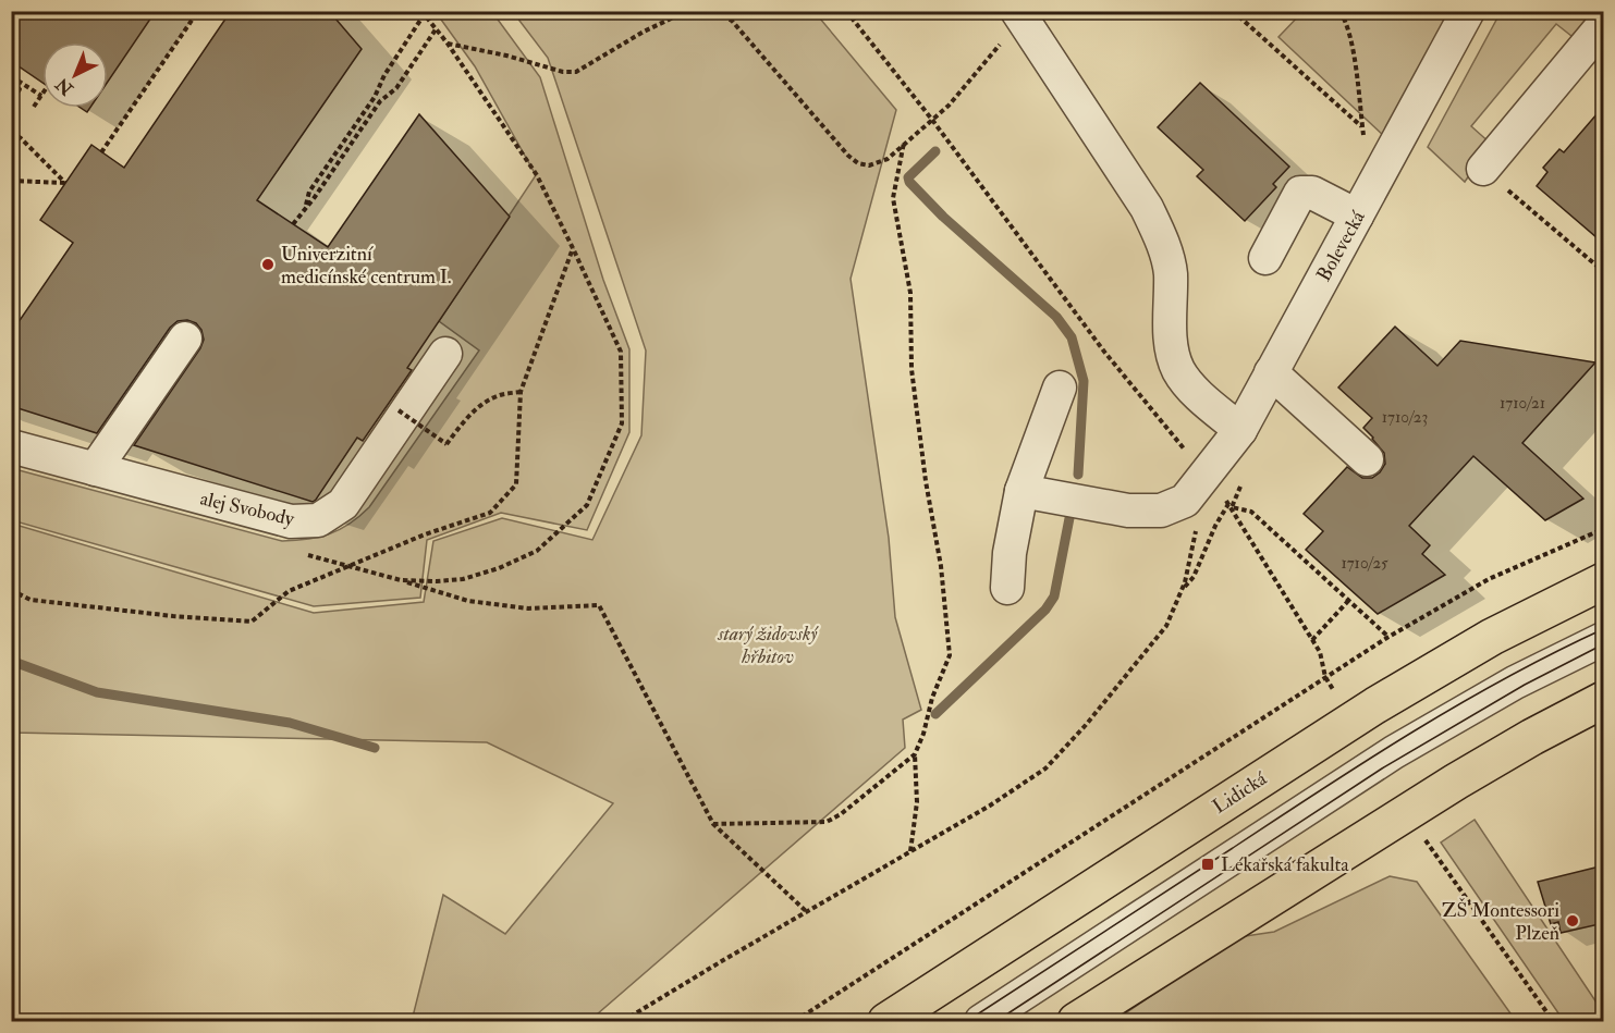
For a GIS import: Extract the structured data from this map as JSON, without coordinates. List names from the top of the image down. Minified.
{"streets":{"main road":["Lidická"],"street":["Bolevecká","alej Svobody"]},"parks":["starý židovský hřbitov"],"places":{"other":["Univerzitní medicínské centrum I.","ZŠ Montessori Plzeň"],"transit":["Lékařská fakulta"]},"house_numbers":["1710/21","1710/23","1710/25"],"north":"bottom left"}
